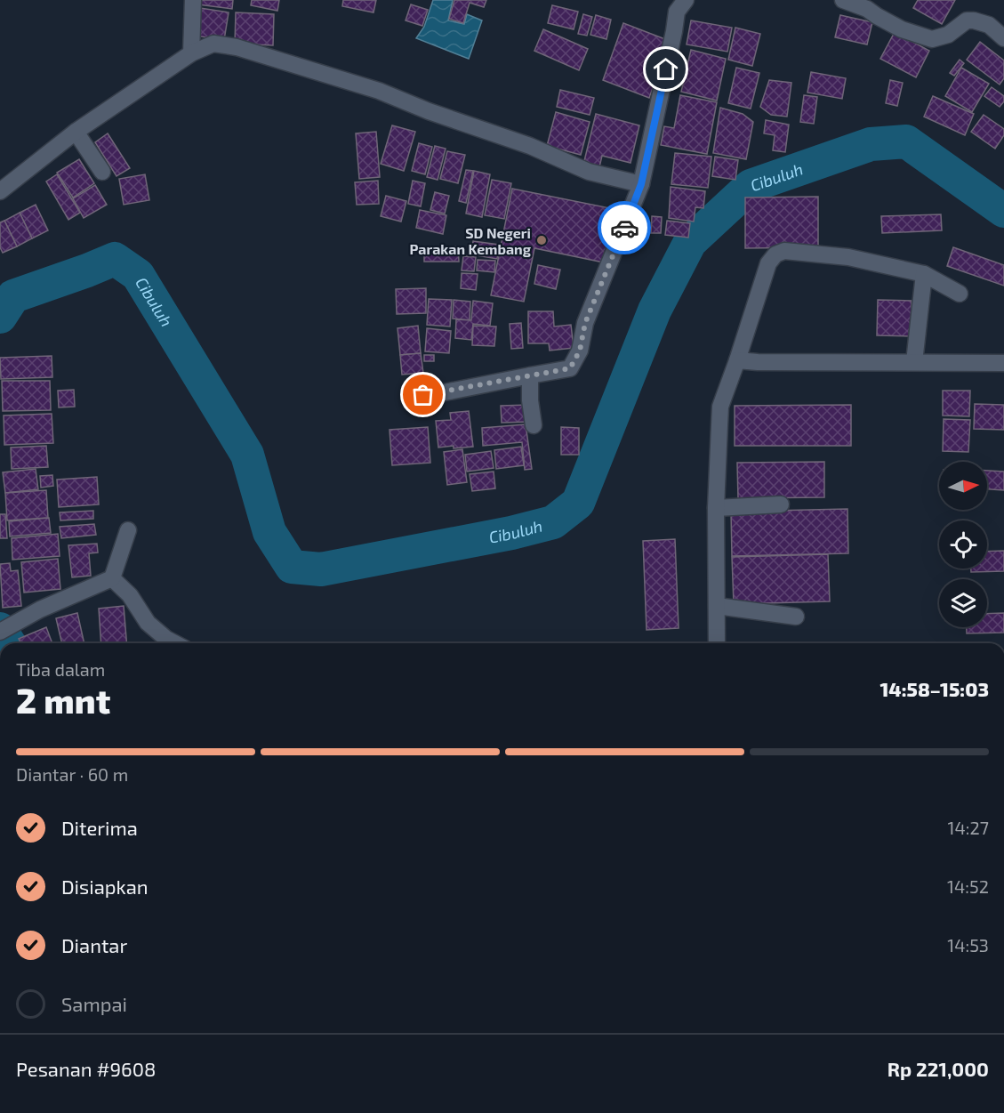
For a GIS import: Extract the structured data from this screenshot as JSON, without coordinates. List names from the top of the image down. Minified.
{"water":["Cibuluh"],"places":["SD Negeri Parakan Kembang"],"north":"right","page":{"heading":["2 mnt","Tiba dalam","14:58–15:03"],"panel":["Pesanan #9608","Rp 221,000"],"bar":"Diantar · 60 m","list":[["Diterima","14:27"],["Disiapkan","14:52"],["Diantar","14:53"],"Sampai"]}}
